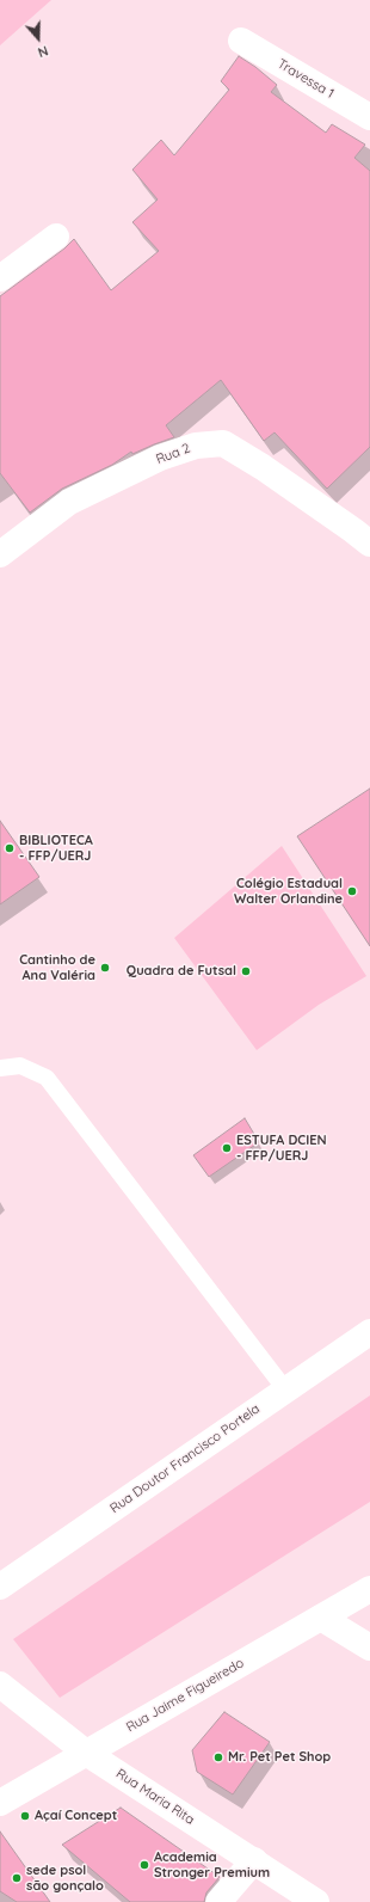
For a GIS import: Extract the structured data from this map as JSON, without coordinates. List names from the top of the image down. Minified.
{"streets":{"street":["Travessa 1","Rua 2","Rua Doutor Francisco Portela","Rua Jaime Figueiredo","Rua Maria Rita"]},"crossings":[["Rua Jaime Figueiredo","Rua Maria Rita"]],"places":["BIBLIOTECA - FFP/UERJ","Colégio Estadual Walter Orlandine","Cantinho de Ana Valéria","Quadra de Futsal","ESTUFA DCIEN - FFP/UERJ","Mr. Pet Pet Shop","Açaí Concept","Academia Stronger Premium","sede psol são gonçalo"],"north":"bottom"}
